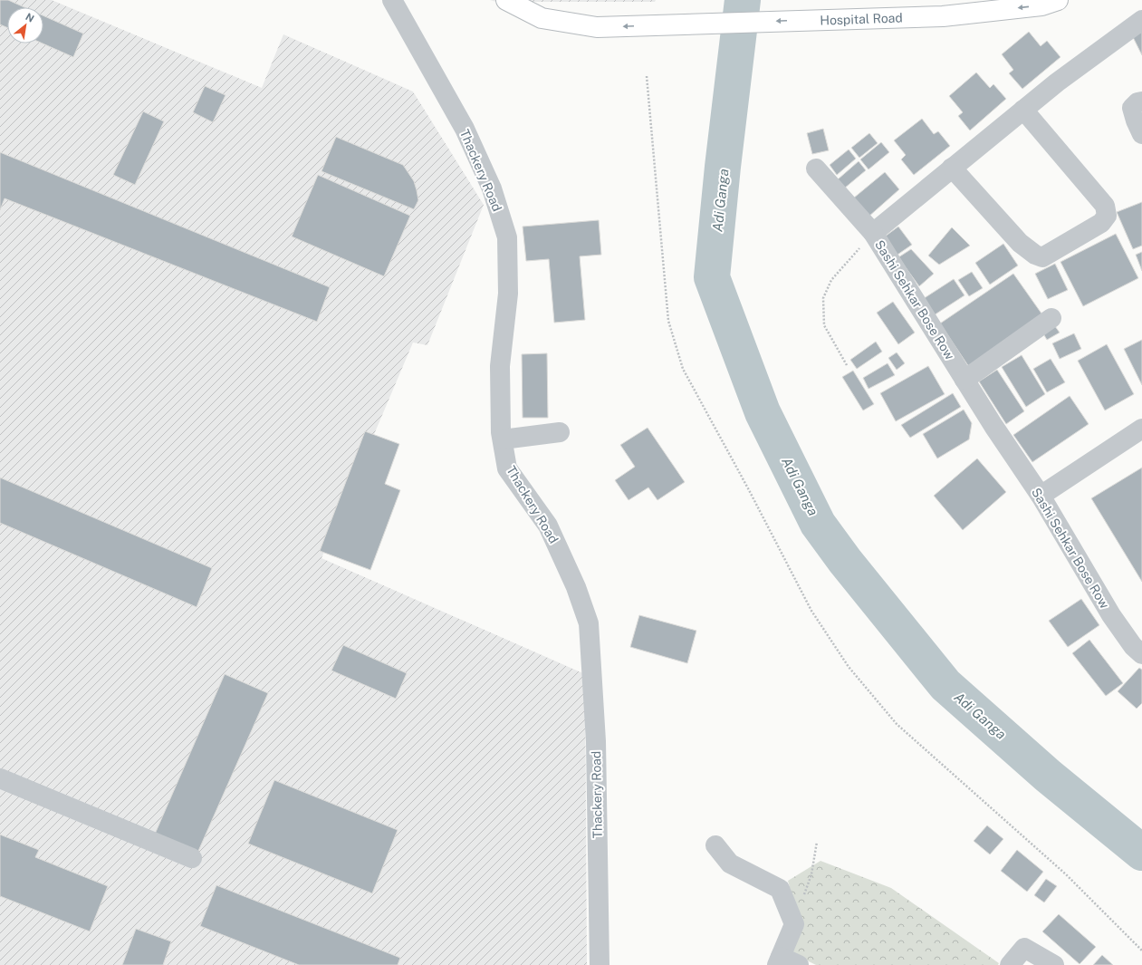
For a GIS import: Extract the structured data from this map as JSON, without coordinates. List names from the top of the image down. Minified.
{"streets":{"main road":["Hospital Road"],"street":["Thackery Road","Sashi Sehkar Bose Row"]},"one_way":["Hospital Road"],"water":["Adi Ganga"],"north":"top right"}
